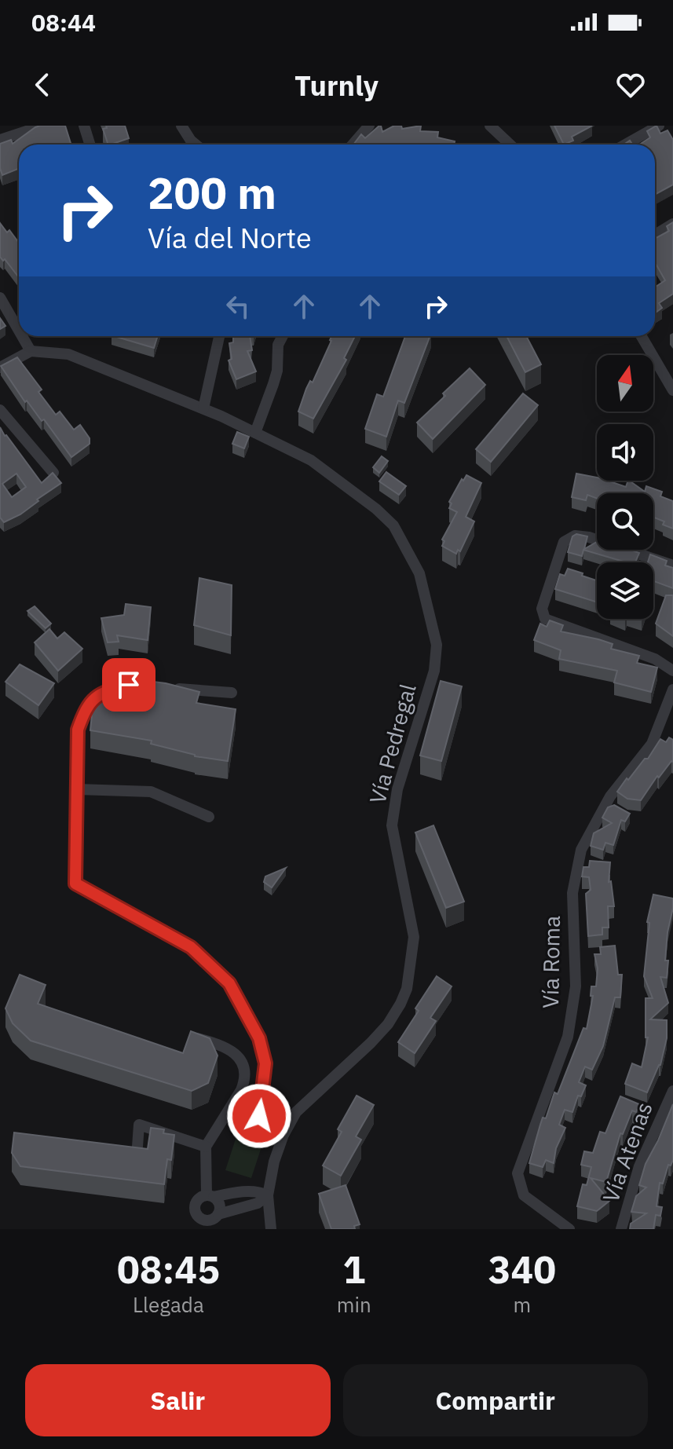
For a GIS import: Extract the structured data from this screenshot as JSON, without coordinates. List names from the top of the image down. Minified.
{"streets":{"street":["Vía Pedregal","Vía Roma","Vía Atenas"]},"north":"top","page":{"status":"08:44","header":"Turnly","turn":["200 m","Vía del Norte"],"eta":["08:45","Llegada","1","min","340","m"],"buttons":["Salir","Compartir"]}}
